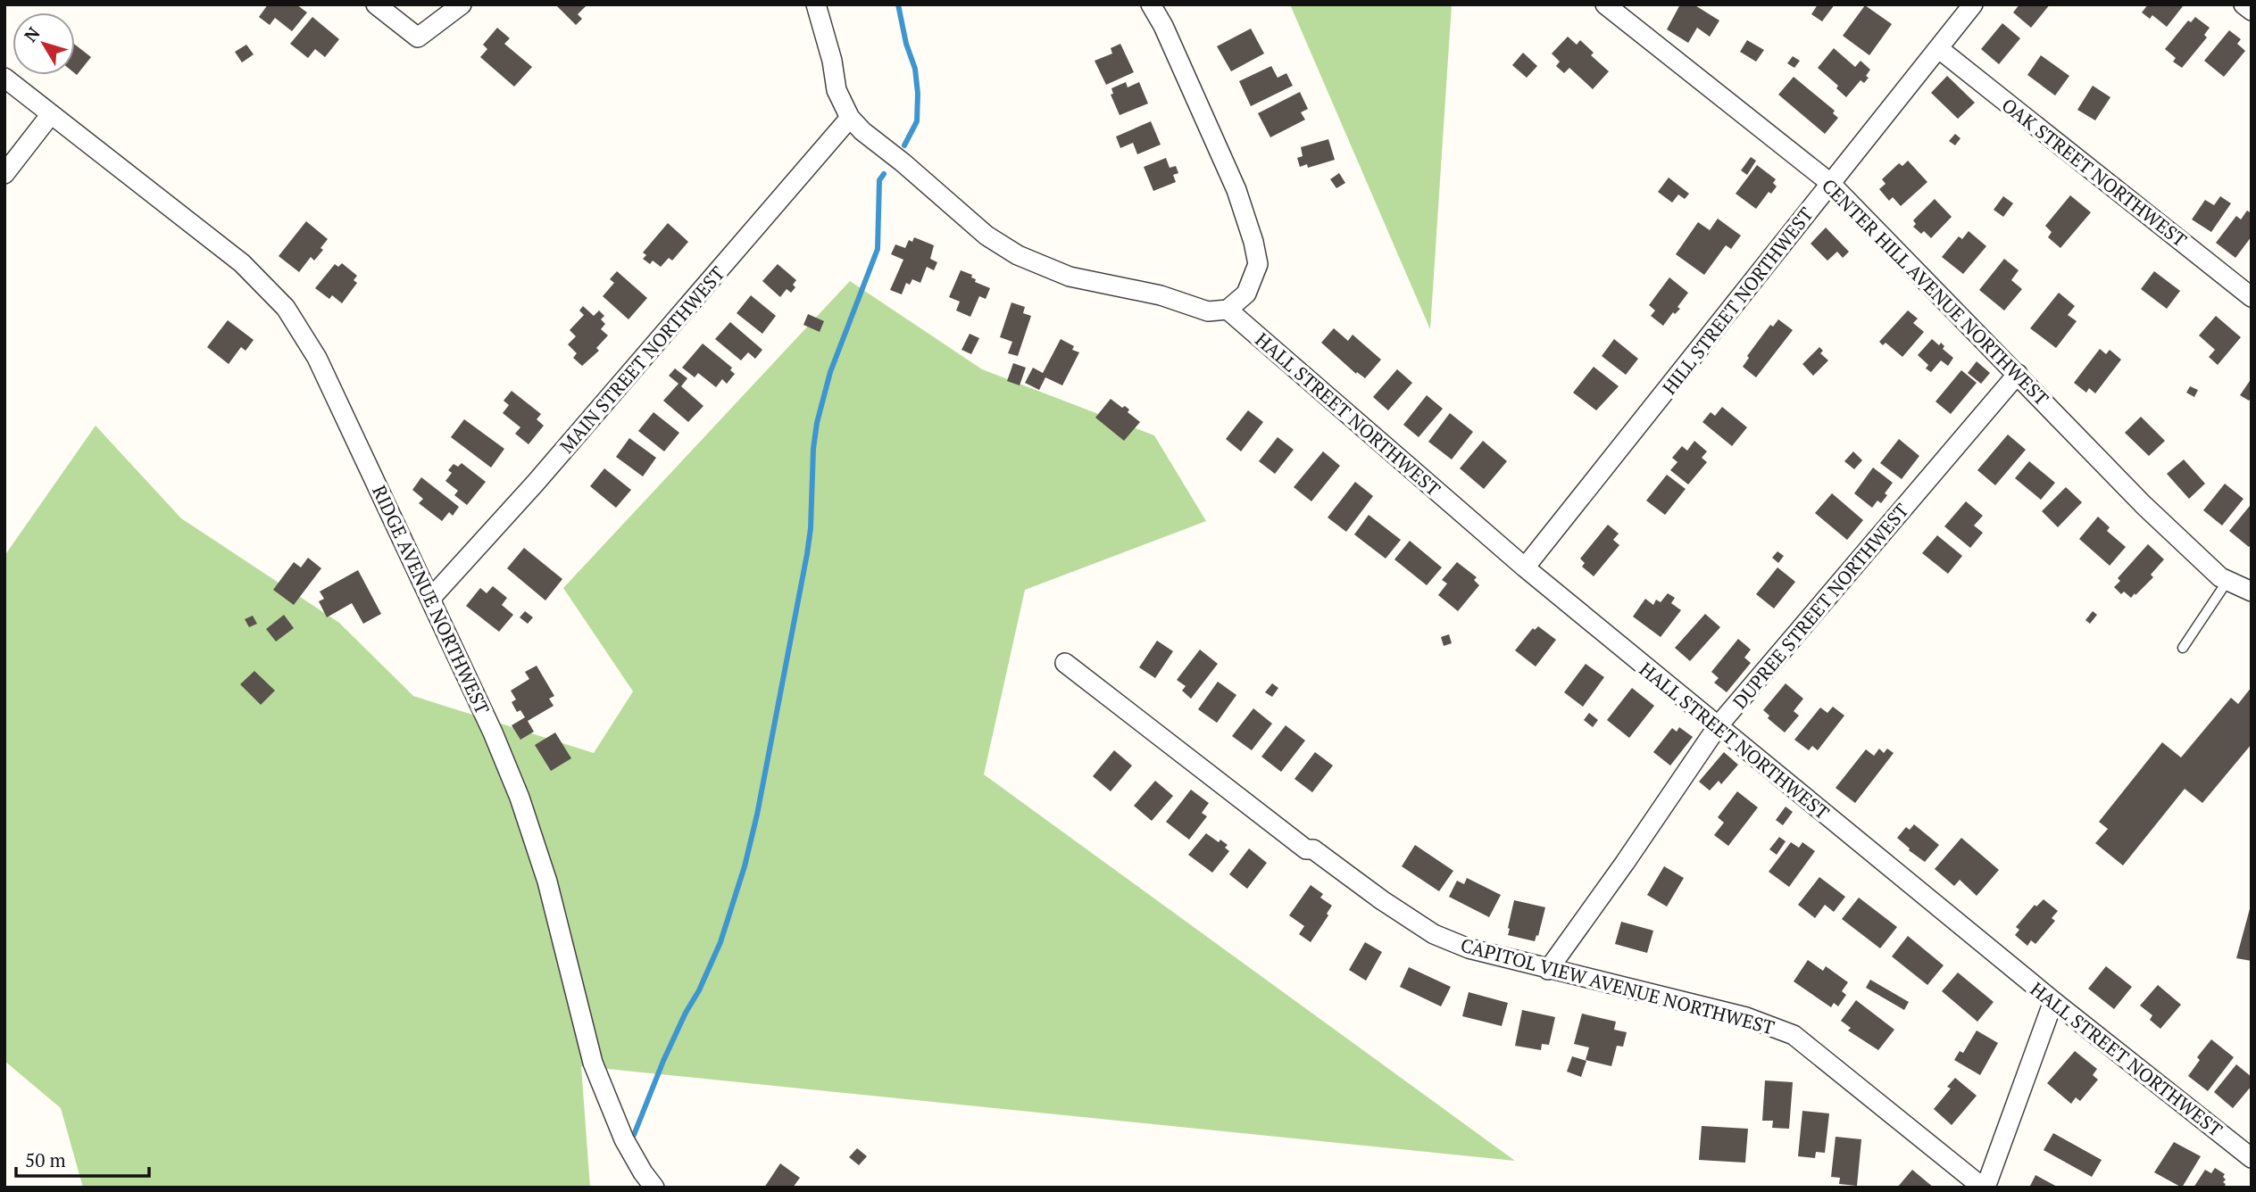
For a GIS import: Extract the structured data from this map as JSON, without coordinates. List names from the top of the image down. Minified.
{"streets":{"street":["OAK STREET NORTHWEST","CENTER HILL AVENUE NORTHWEST","HILL STREET NORTHWEST","MAIN STREET NORTHWEST","HALL STREET NORTHWEST","RIDGE AVENUE NORTHWEST","DUPREE STREET NORTHWEST","CAPITOL VIEW AVENUE NORTHWEST"]},"crossings":[["OAK STREET NORTHWEST","HILL STREET NORTHWEST"],["CENTER HILL AVENUE NORTHWEST","HILL STREET NORTHWEST"],["CENTER HILL AVENUE NORTHWEST","DUPREE STREET NORTHWEST"],["HILL STREET NORTHWEST","HALL STREET NORTHWEST"],["MAIN STREET NORTHWEST","RIDGE AVENUE NORTHWEST"],["HALL STREET NORTHWEST","DUPREE STREET NORTHWEST"],["DUPREE STREET NORTHWEST","CAPITOL VIEW AVENUE NORTHWEST"]],"scale_bar":"50 m","north":"top left"}
